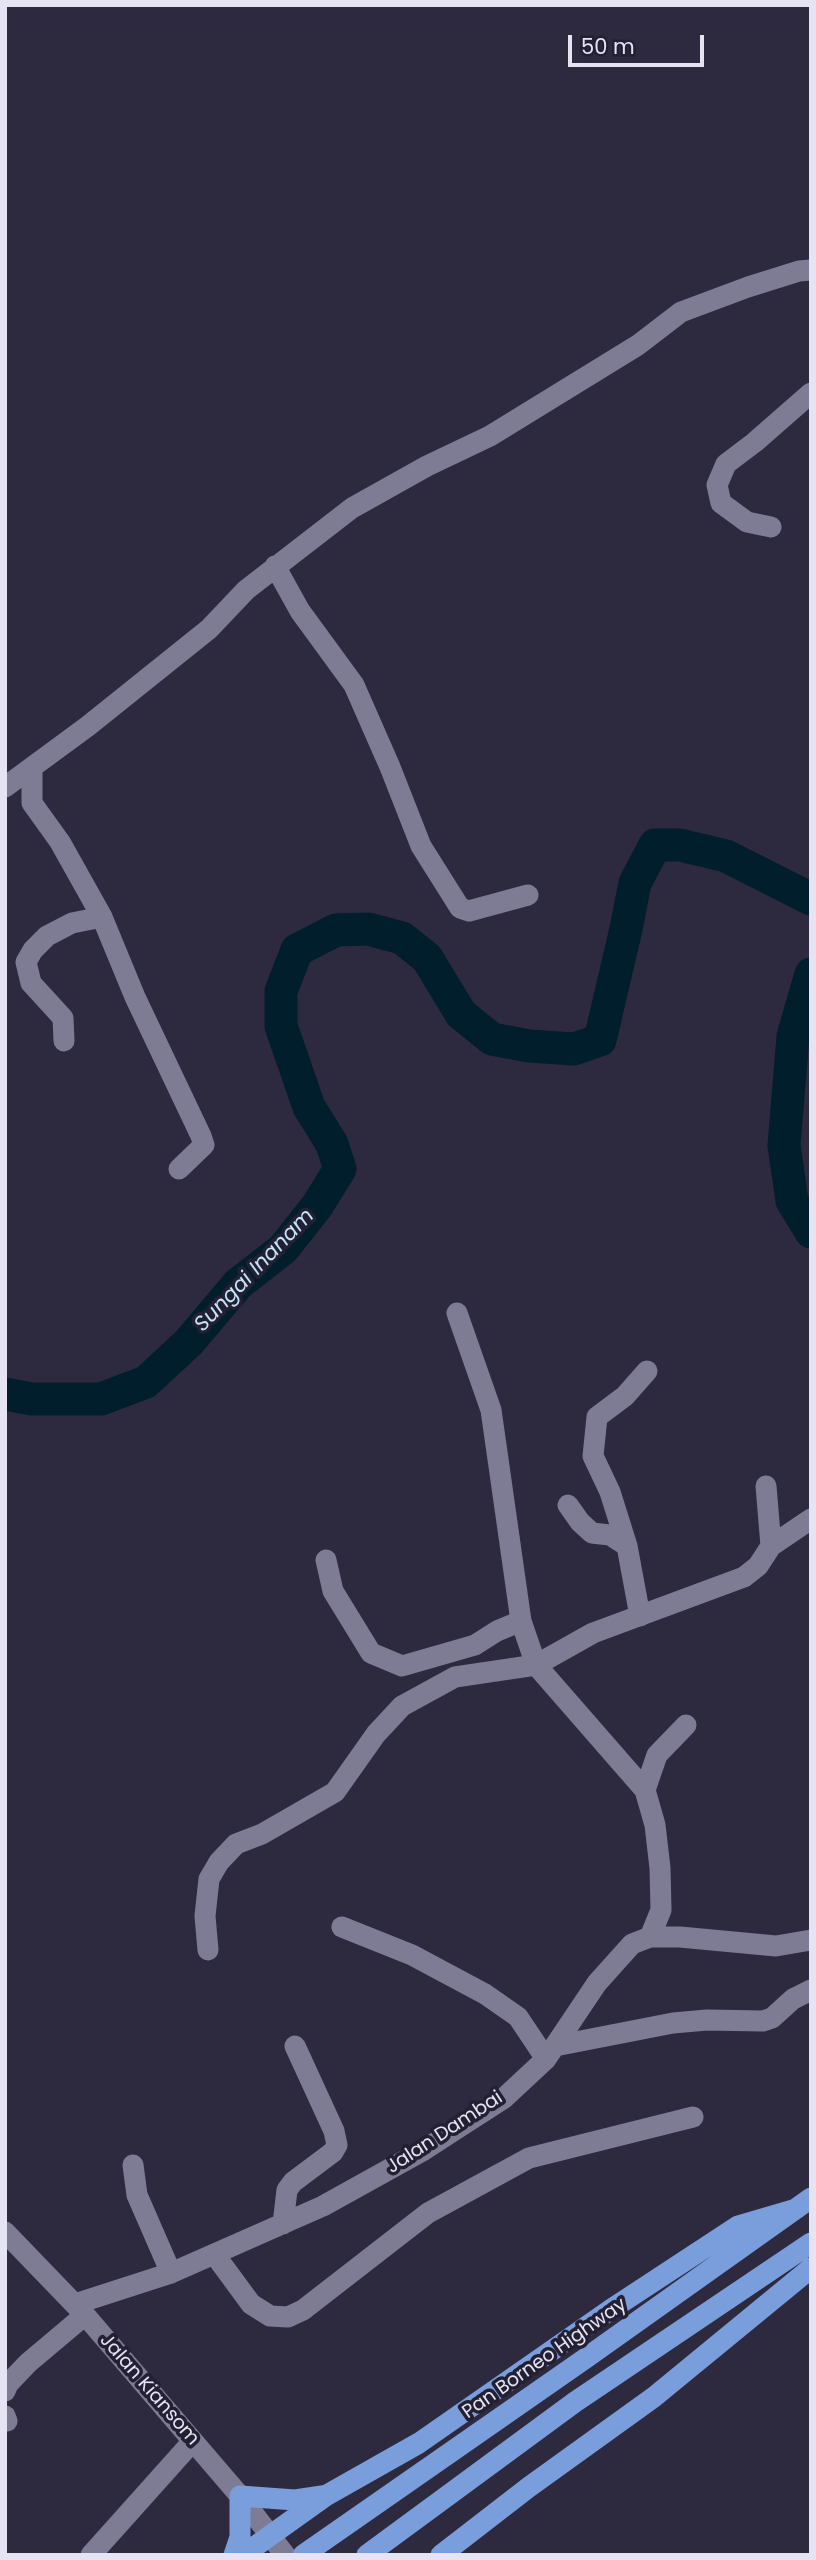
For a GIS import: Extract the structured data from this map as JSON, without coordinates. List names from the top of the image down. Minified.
{"streets":{"highway":["Pan Borneo Highway"],"street":["Jalan Dambai","Jalan Kiansom"]},"crossings":[["Jalan Dambai","Jalan Kiansom"]],"water":["Sungai Inanam"],"scale_bar":"50 m"}
